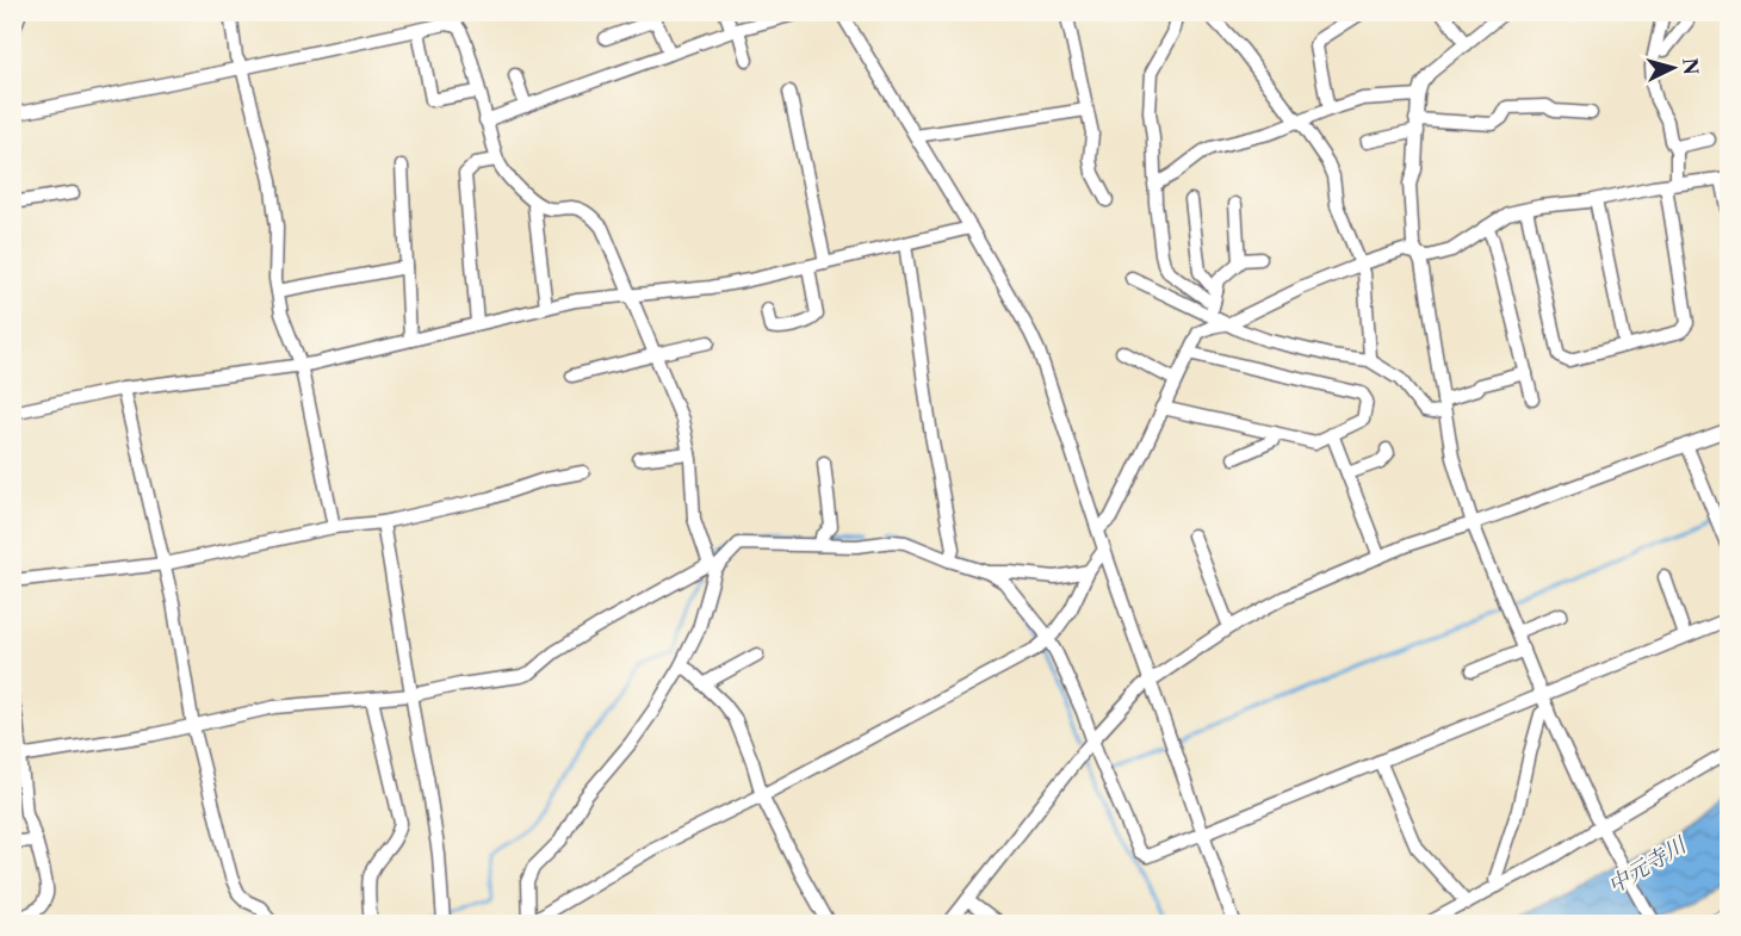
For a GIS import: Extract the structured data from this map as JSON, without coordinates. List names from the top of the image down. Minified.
{"water":["中元寺川"],"north":"right"}
